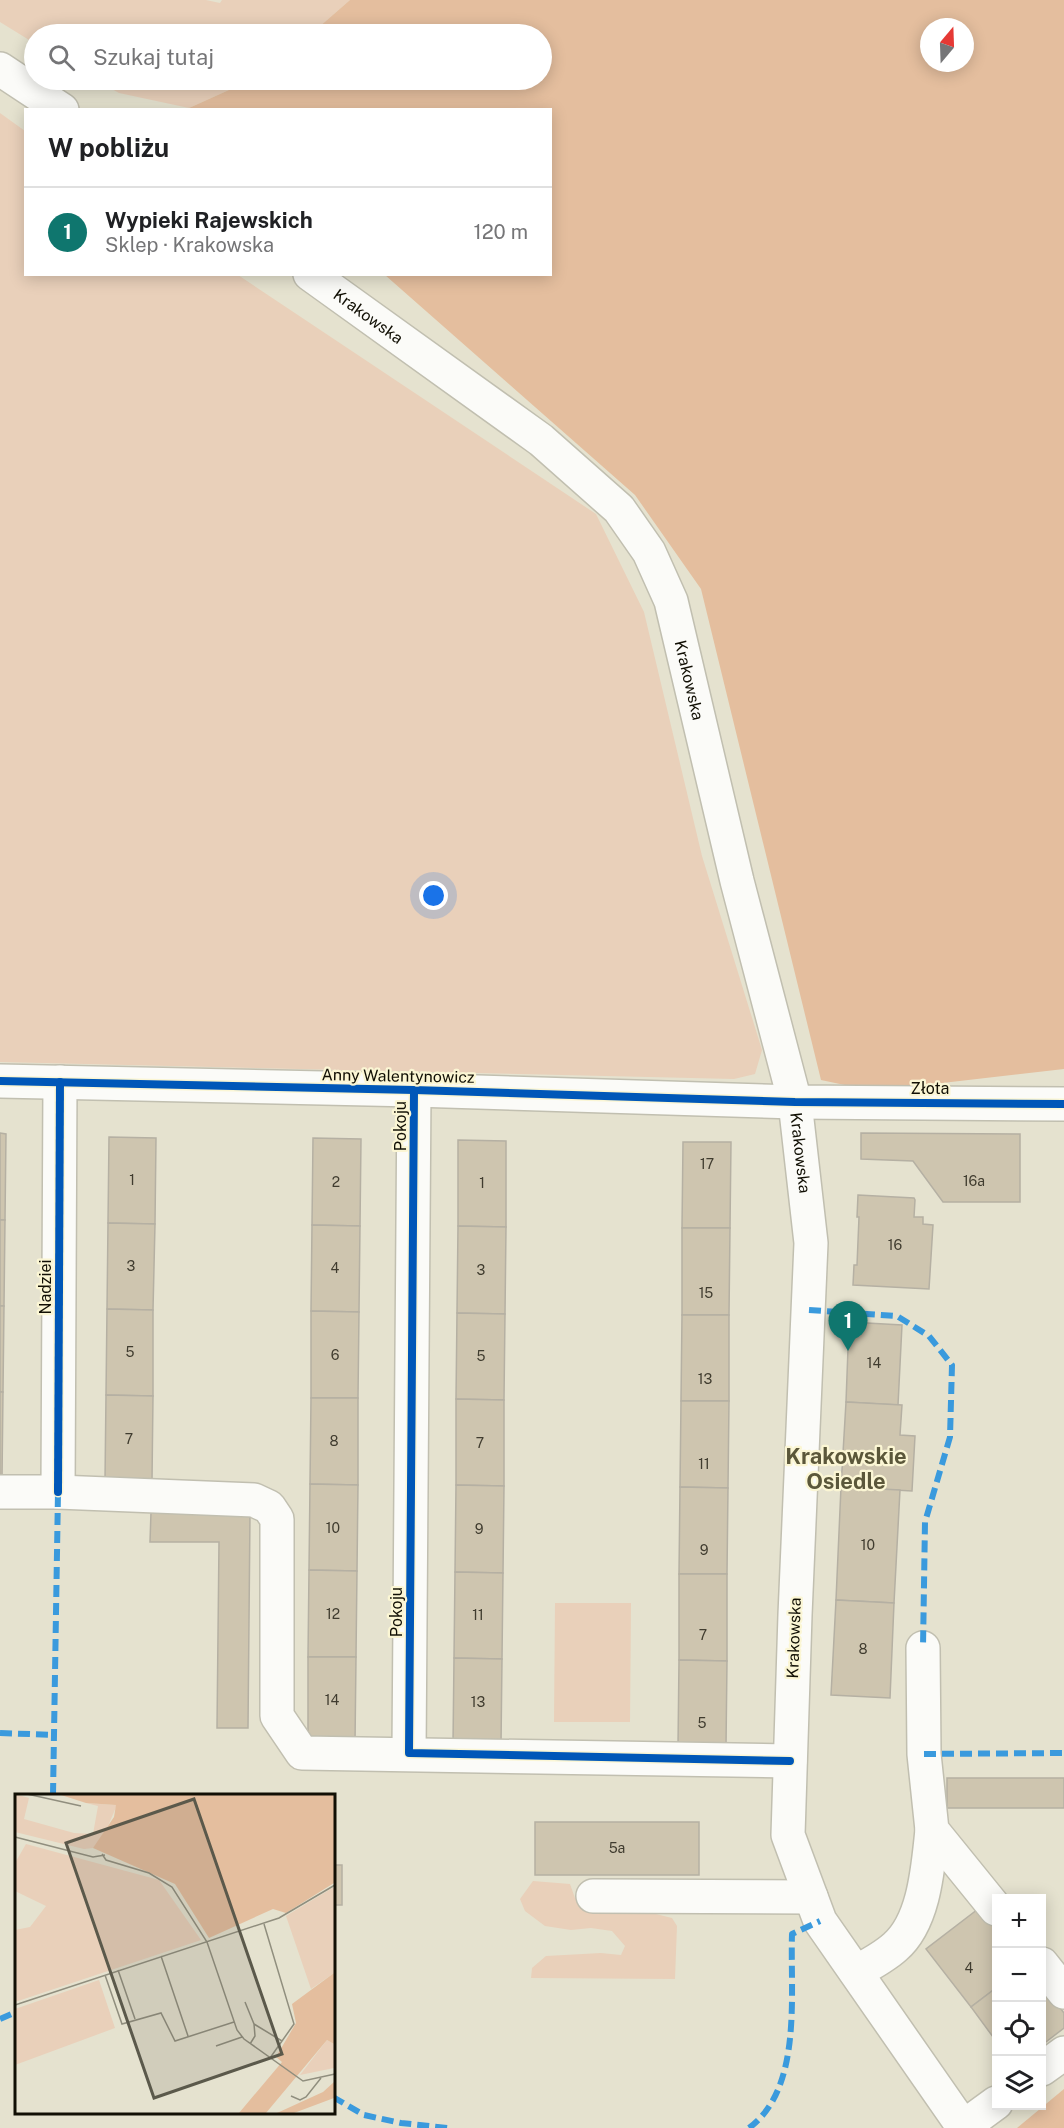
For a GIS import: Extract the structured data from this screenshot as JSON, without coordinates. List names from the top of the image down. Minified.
{"streets":{"street":["Krakowska","Anny Walentynowicz","Złota","Pokoju","Nadziei"]},"crossings":[["Krakowska","Anny Walentynowicz"],["Krakowska","Złota"],["Anny Walentynowicz","Złota"],["Anny Walentynowicz","Pokoju"],["Anny Walentynowicz","Nadziei"]],"districts":["Krakowskie Osiedle"],"house_numbers":["17","1","16a","2","1","16","3","4","3","15","5","6","5","14","13","7","8","7","11","10","9","10","9","12","11","7","8","14","13","5","5a","4"],"north":"top","page":{"search":"Szukaj tutaj","heading":"W pobliżu","list":[{"mark":"1","name":"Wypieki Rajewskich","note":"Sklep · Krakowska","value":"120 m"}],"pins":"1","map_buttons":["+","−"]}}
